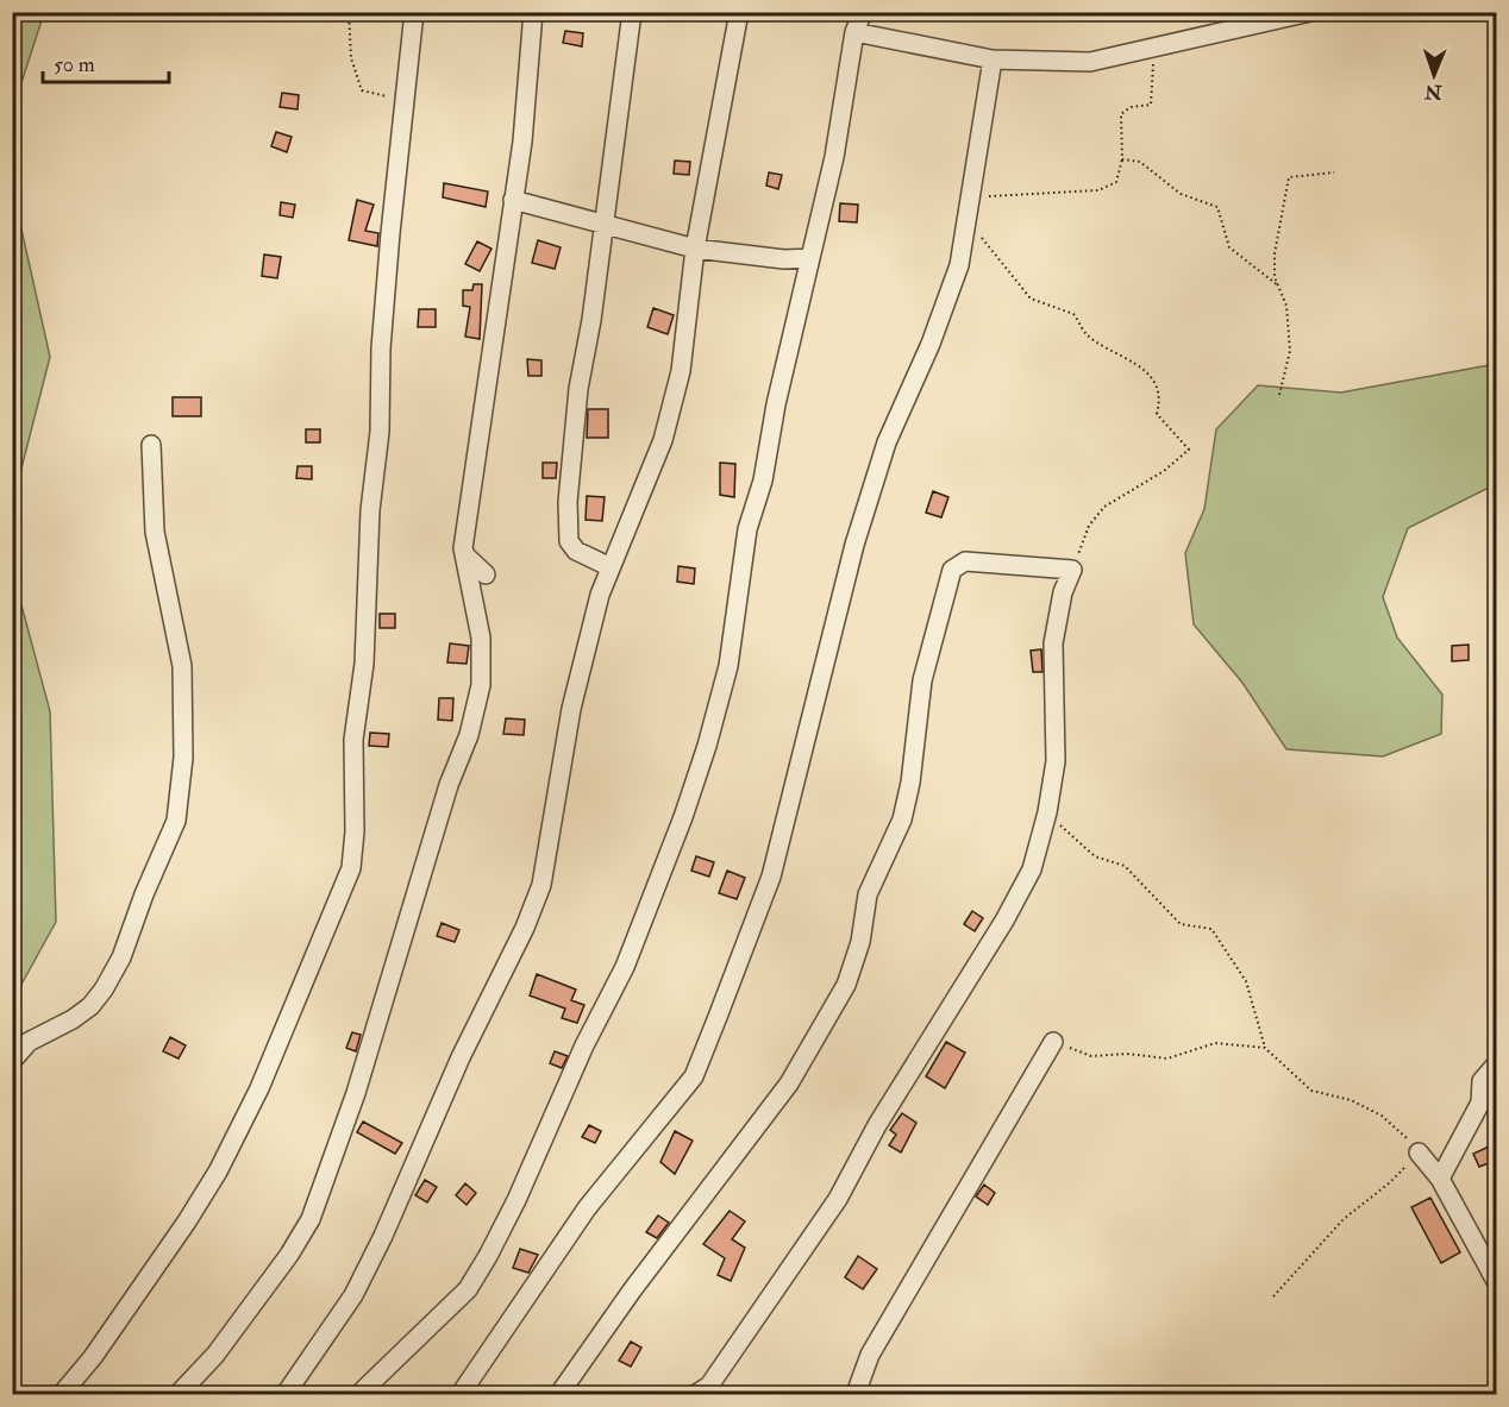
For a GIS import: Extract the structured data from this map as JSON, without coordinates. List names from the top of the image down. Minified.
{"scale_bar":"50 m","north":"bottom"}
